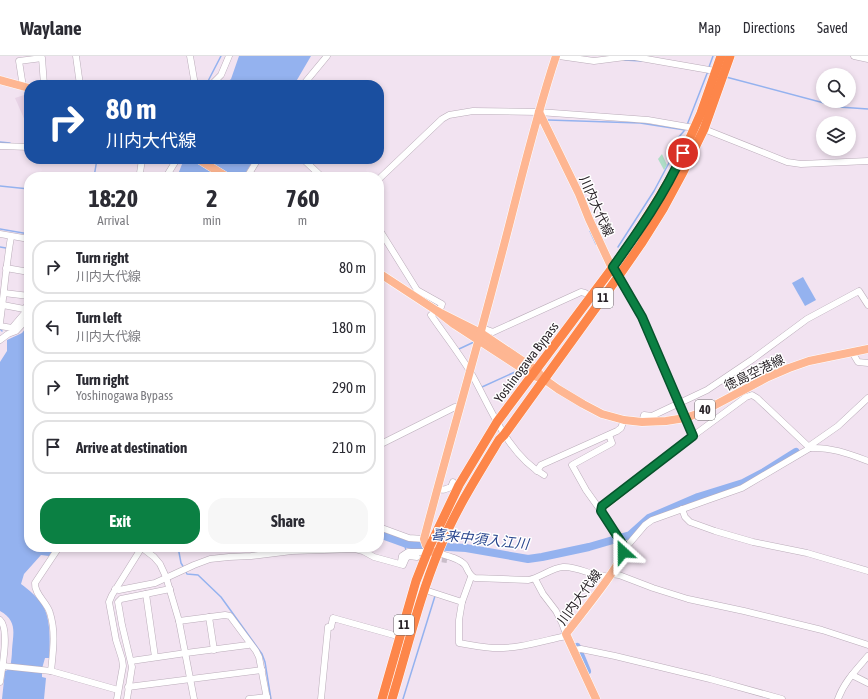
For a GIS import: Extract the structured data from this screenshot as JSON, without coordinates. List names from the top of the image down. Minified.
{"streets":{"highway":["11","Yoshinogawa Bypass"],"main road":["川内大代線","徳島空港線","40"]},"crossings":[["川内大代線","Yoshinogawa Bypass"],["川内大代線","徳島空港線"],["Yoshinogawa Bypass","徳島空港線"]],"water":["喜来中須入江川"],"page":{"header":"Waylane","nav":["Map","Directions","Saved"],"turn":["80 m","川内大代線"],"eta":["18:20","Arrival","2","min","760","m"],"list":[{"name":"Turn right","note":"川内大代線","value":"80 m"},{"name":"Turn left","note":"川内大代線","value":"180 m"},{"name":"Turn right","note":"Yoshinogawa Bypass","value":"290 m"},{"name":"Arrive at destination","value":"210 m"}],"buttons":["Exit","Share"]}}
